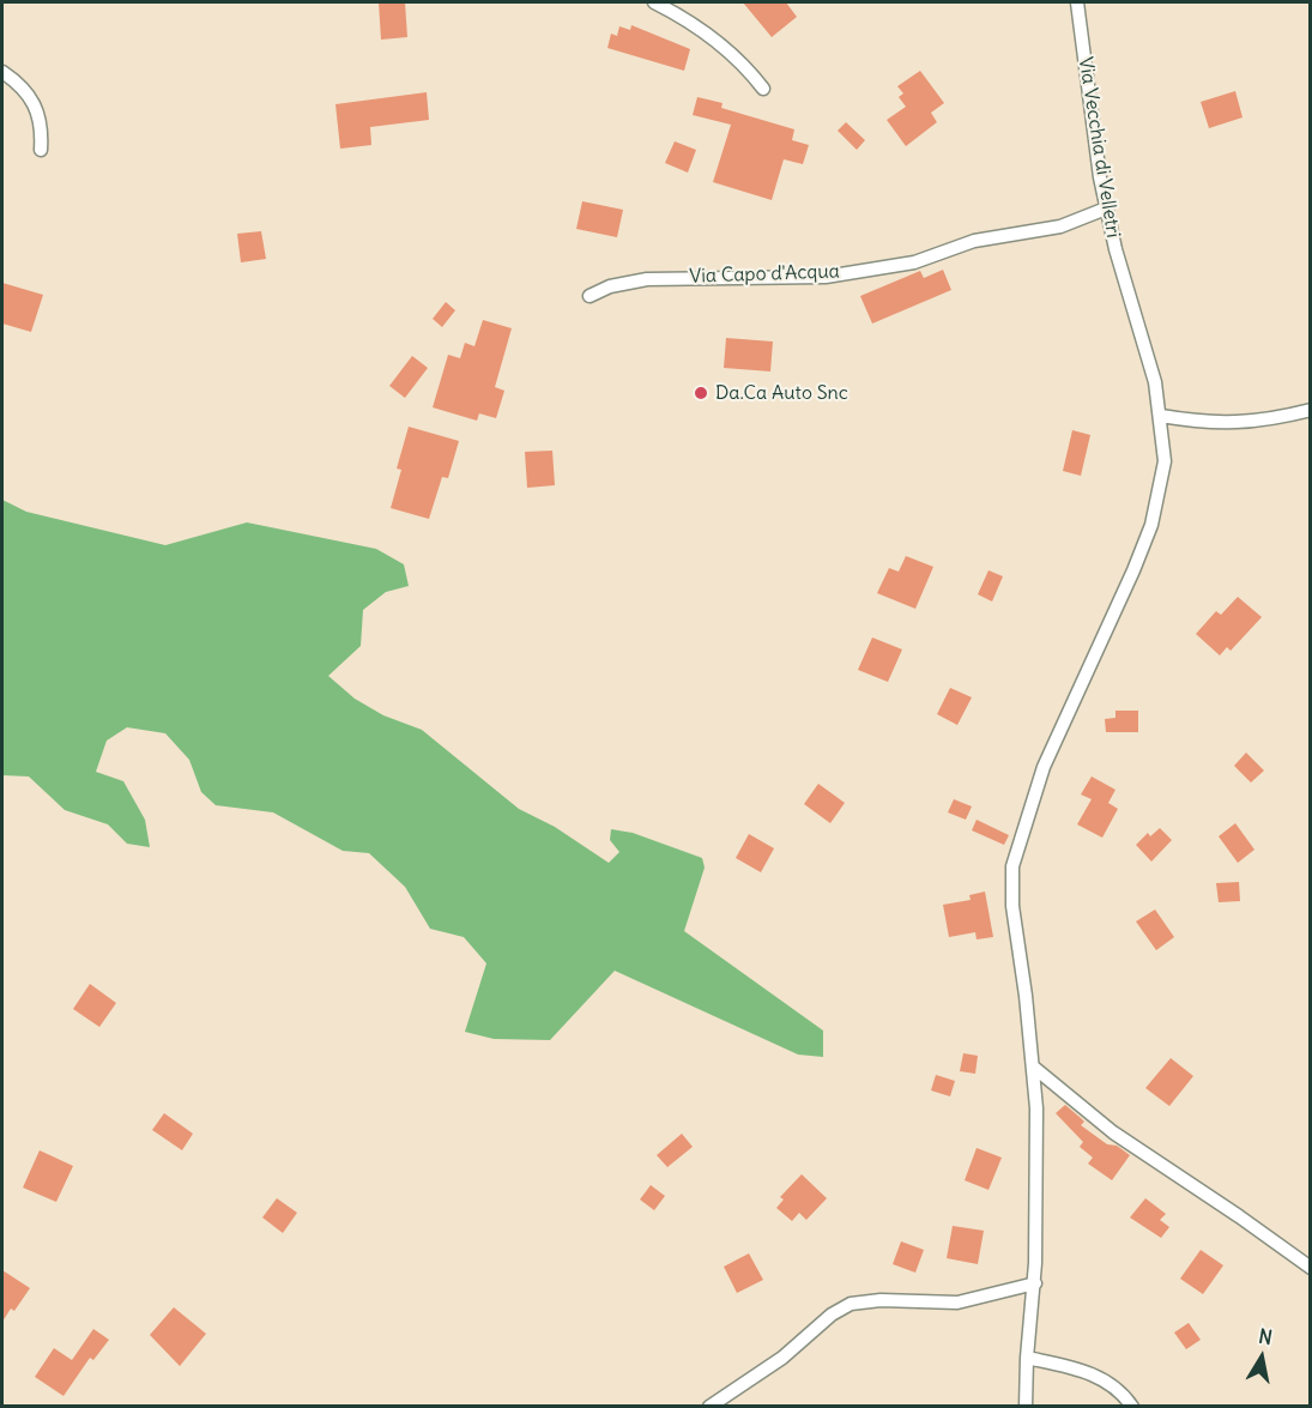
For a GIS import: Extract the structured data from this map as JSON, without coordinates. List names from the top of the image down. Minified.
{"streets":{"street":["Via Vecchia di Velletri","Via Capo d'Acqua"]},"crossings":[["Via Vecchia di Velletri","Via Capo d'Acqua"]],"places":["Da.Ca Auto Snc"],"north":"top"}
